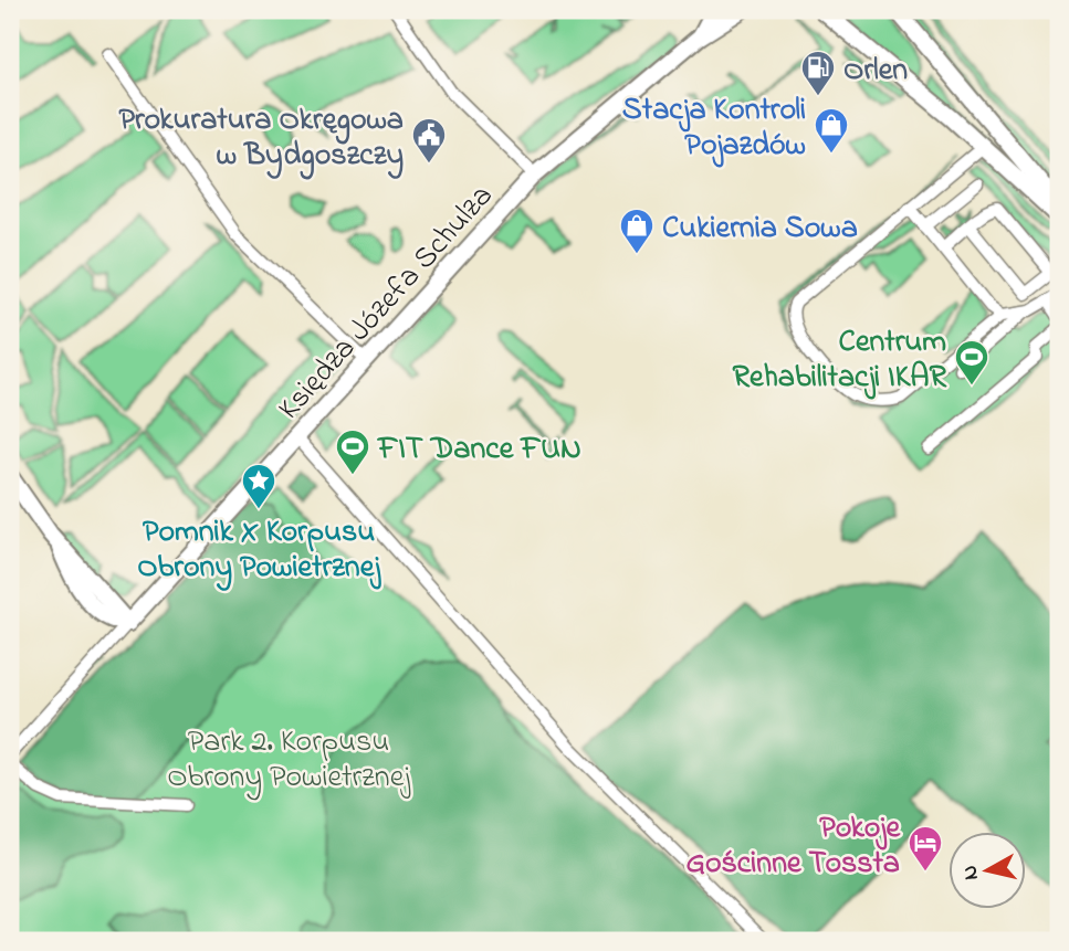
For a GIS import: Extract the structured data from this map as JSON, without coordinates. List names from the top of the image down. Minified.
{"streets":{"street":["Księdza Józefa Schulza"]},"parks":["Park 2. Korpusu Obrony Powietrznej"],"places":{"fuel station":["Orlen"],"shop":["Stacja Kontroli Pojazdów","Cukiernia Sowa"],"public building":["Prokuratura Okręgowa w Bydgoszczy"],"sports":["Centrum Rehabilitacji IKAR","FIT Dance FUN"],"place":["Pomnik X Korpusu Obrony Powietrznej"],"hotel":["Pokoje Gościnne Tossta"]},"north":"left"}
